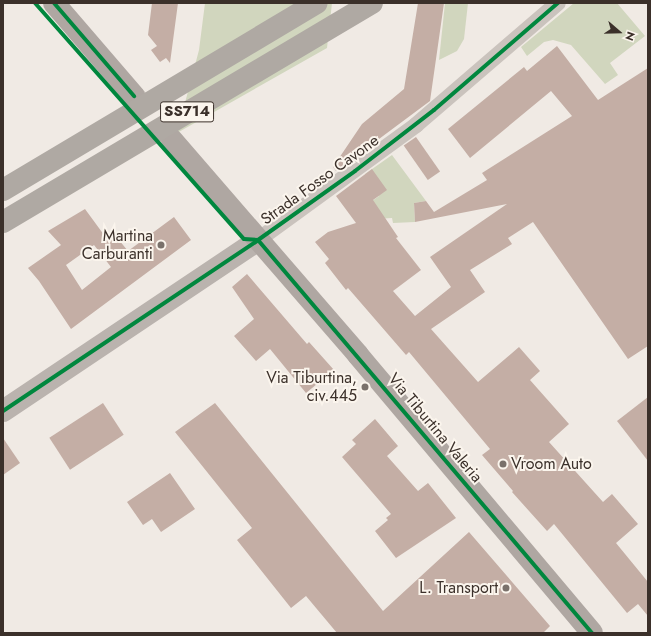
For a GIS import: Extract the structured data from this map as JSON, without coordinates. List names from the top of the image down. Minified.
{"streets":{"highway":["SS714"],"main road":["Via Tiburtina Valeria"],"street":["Strada Fosso Cavone"]},"crossings":[["Strada Fosso Cavone","Via Tiburtina Valeria"]],"places":["Martina Carburanti","Via Tiburtina, civ.445","Vroom Auto","L. Transport"],"north":"right"}
